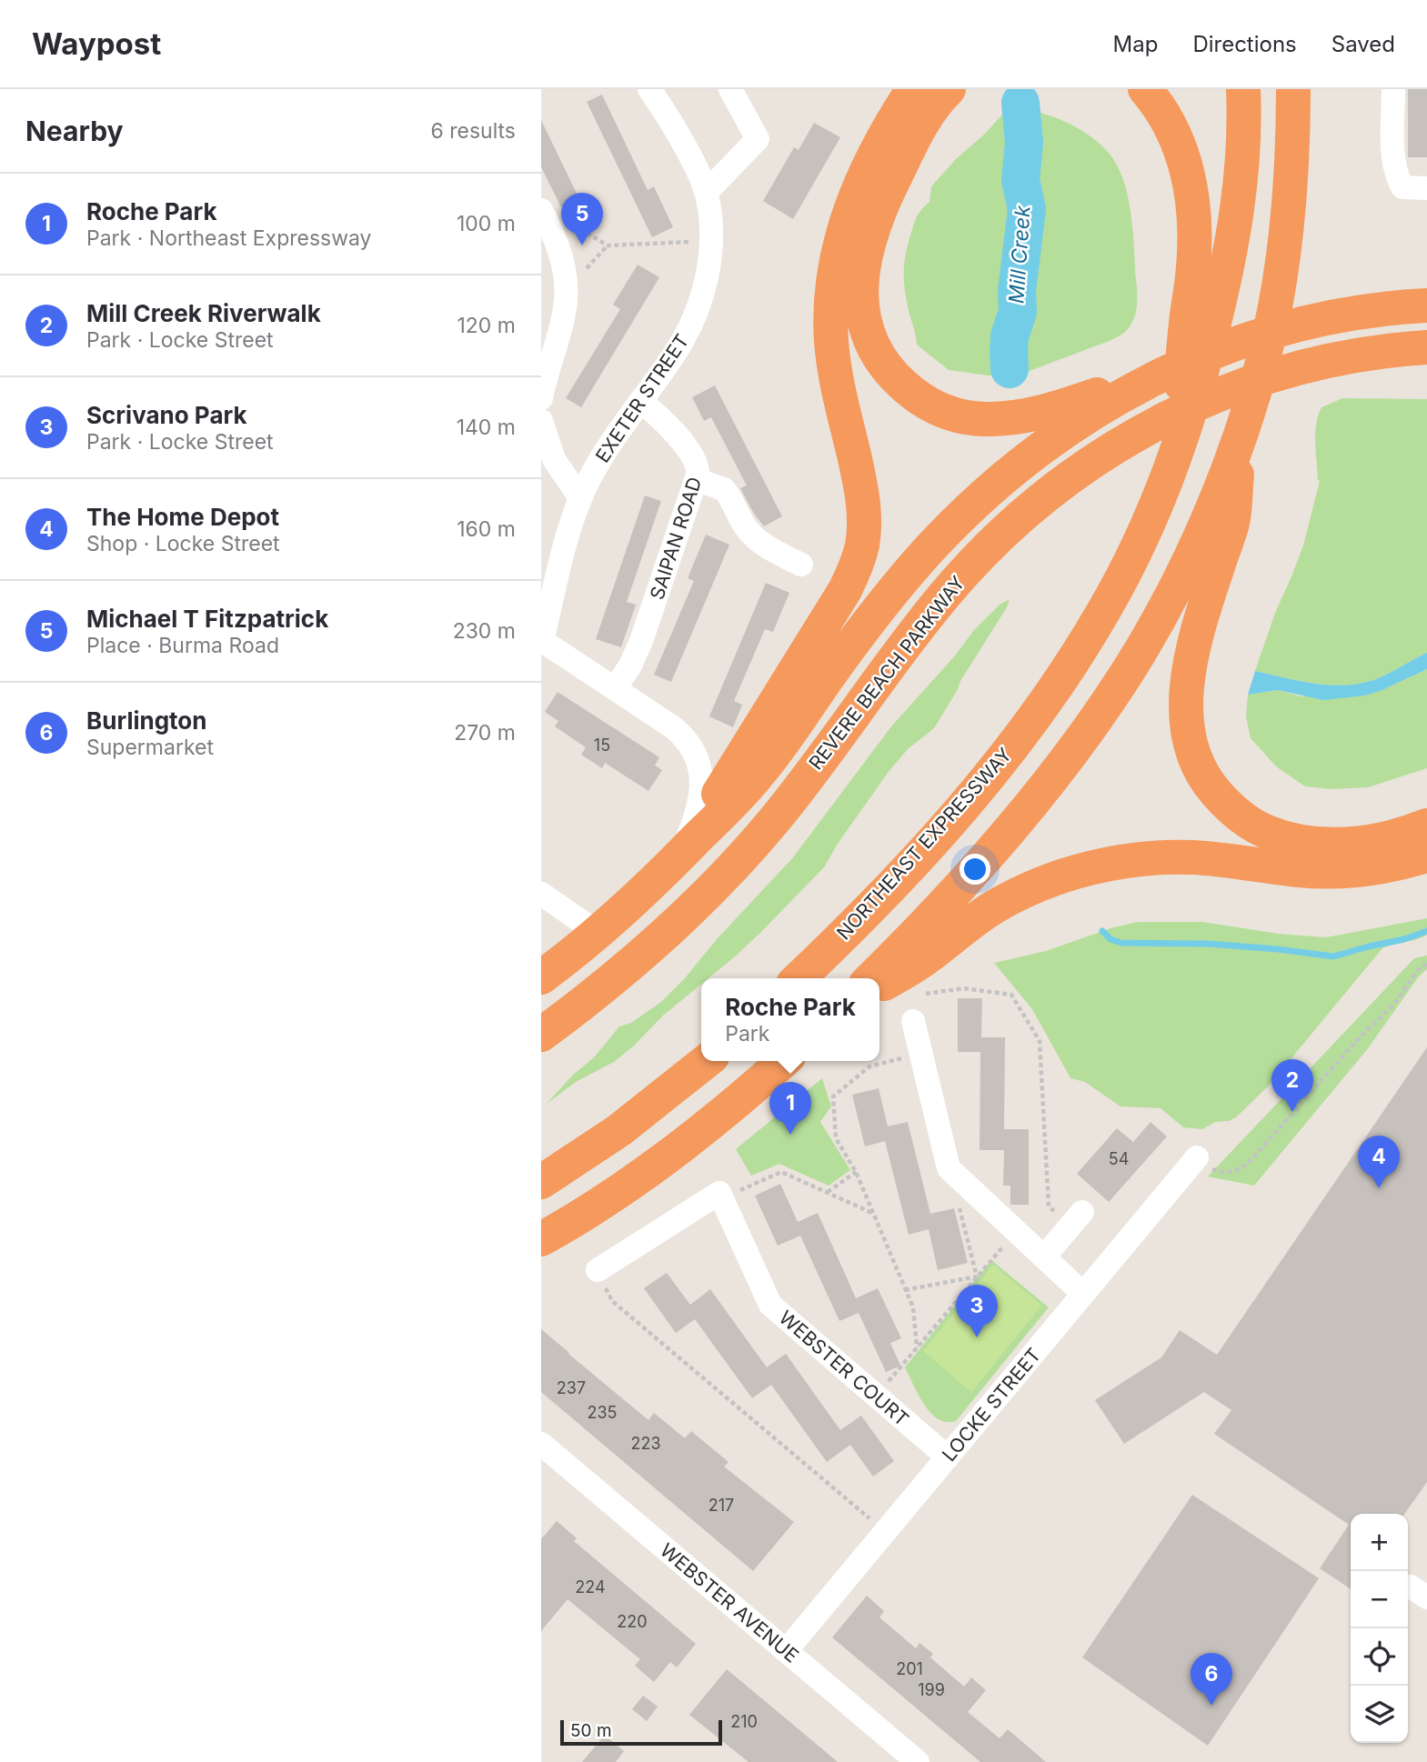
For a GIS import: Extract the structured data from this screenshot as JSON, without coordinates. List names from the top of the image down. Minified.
{"streets":{"highway":["REVERE BEACH PARKWAY","NORTHEAST EXPRESSWAY"],"street":["EXETER STREET","SAIPAN ROAD","WEBSTER COURT","LOCKE STREET","WEBSTER AVENUE"]},"crossings":[["EXETER STREET","SAIPAN ROAD"],["WEBSTER COURT","LOCKE STREET"],["LOCKE STREET","WEBSTER AVENUE"]],"water":["Mill Creek"],"house_numbers":["15","54","237","235","223","217","224","220","201","199","210"],"scale_bar":"50 m","page":{"header":"Waypost","nav":["Map","Directions","Saved"],"heading":["Nearby","6 results"],"list":[{"mark":"1","name":"Roche Park","note":"Park · Northeast Expressway","value":"100 m"},{"mark":"2","name":"Mill Creek Riverwalk","note":"Park · Locke Street","value":"120 m"},{"mark":"3","name":"Scrivano Park","note":"Park · Locke Street","value":"140 m"},{"mark":"4","name":"The Home Depot","note":"Shop · Locke Street","value":"160 m"},{"mark":"5","name":"Michael T Fitzpatrick","note":"Place · Burma Road","value":"230 m"},{"mark":"6","name":"Burlington","note":"Supermarket","value":"270 m"}],"pins":["5","2","1","4","3","6"],"popup":["Roche Park","Park"],"map_buttons":["+","−"],"scale":"50 m"}}
